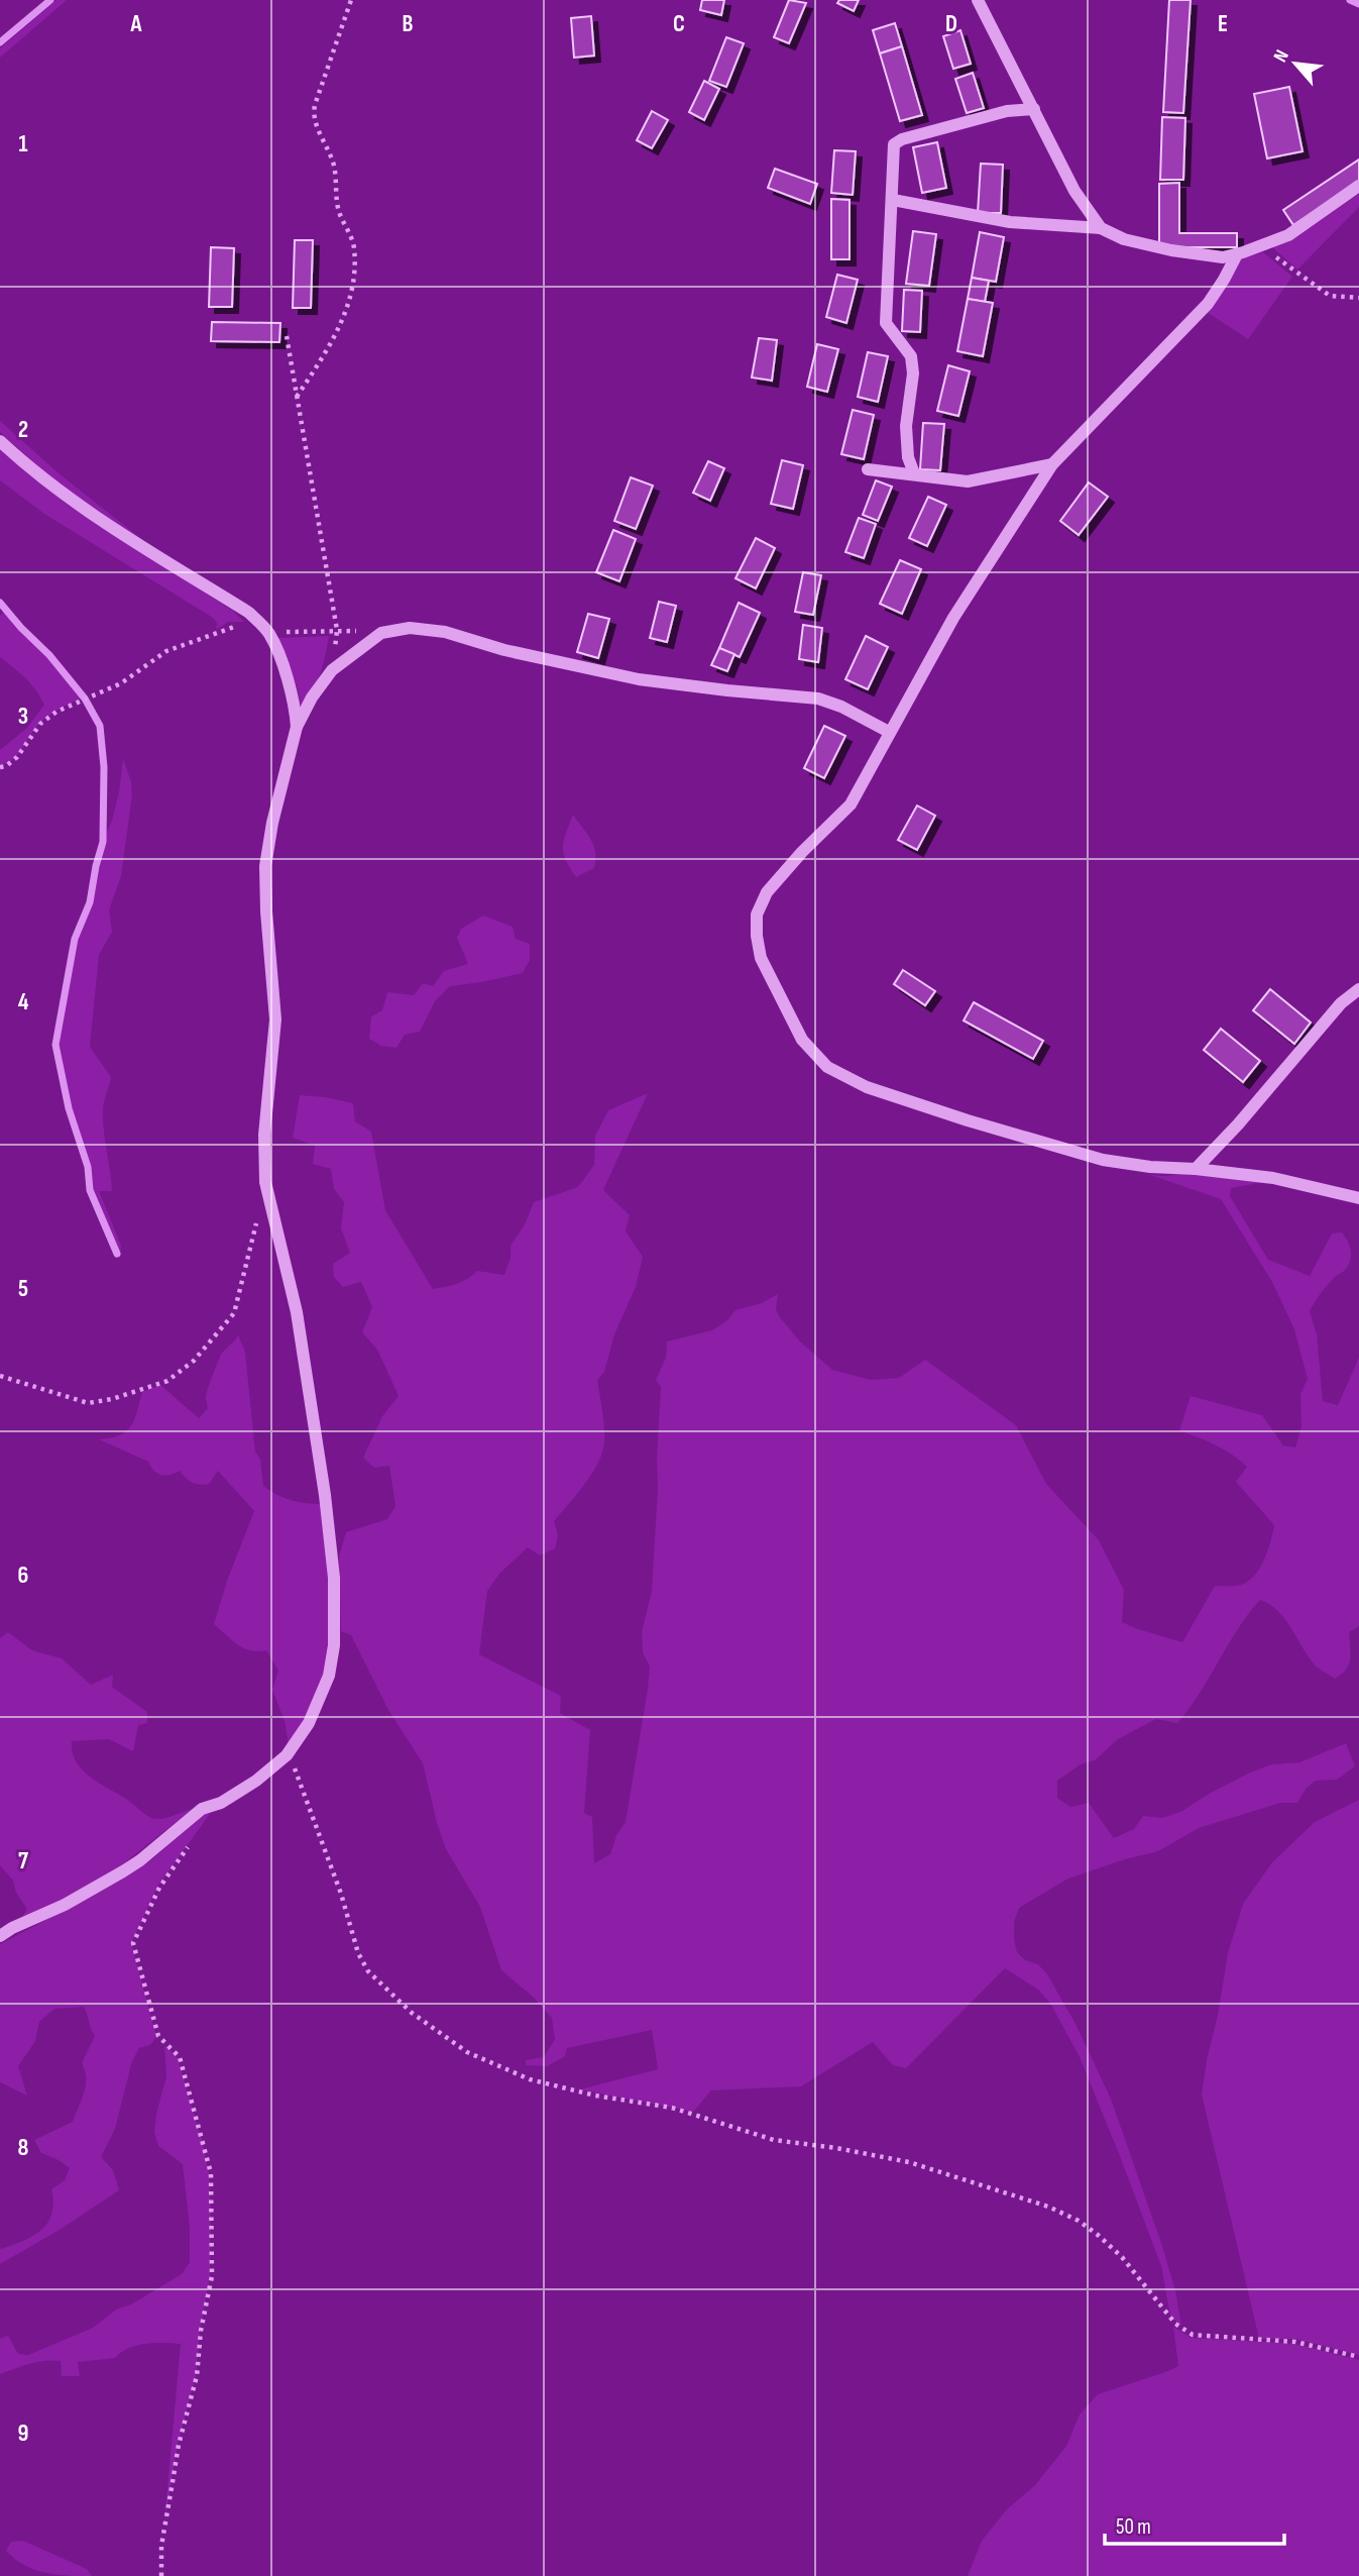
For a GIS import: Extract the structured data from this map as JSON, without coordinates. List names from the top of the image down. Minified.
{"scale_bar":"50 m","north":"top left","grid":{"columns":["A","B","C","D","E"],"rows":["1","2","3","4","5","6","7","8","9"]}}
